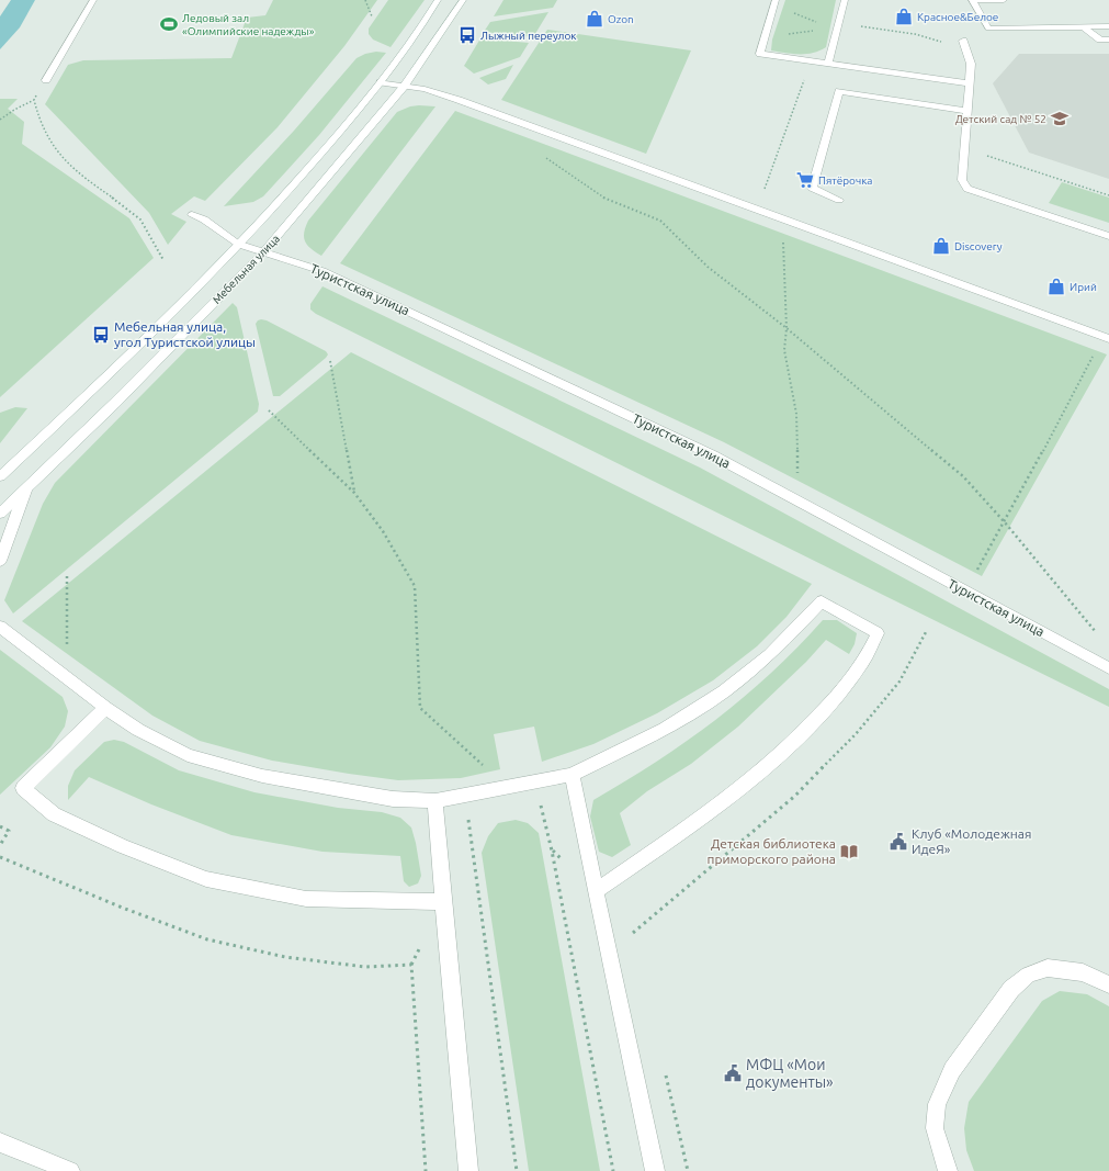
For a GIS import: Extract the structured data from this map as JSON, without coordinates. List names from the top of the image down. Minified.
{"streets":{"street":["Мебельная улица","Туристская улица"]},"crossings":[["Мебельная улица","Туристская улица"]],"places":{"shop":["Красное&Белое","Ozon","Discovery","Ирий"],"sports":["Ледовый зал «Олимпийские надежды»"],"bus stop":["Лыжный переулок","Мебельная улица, угол Туристской улицы"],"school or university":["Детский сад № 52"],"supermarket":["Пятёрочка"],"public building":["Клуб «Молодежная ИдеЯ»","МФЦ «Мои документы»"],"library":["Детская библиотека приморского района"]}}
